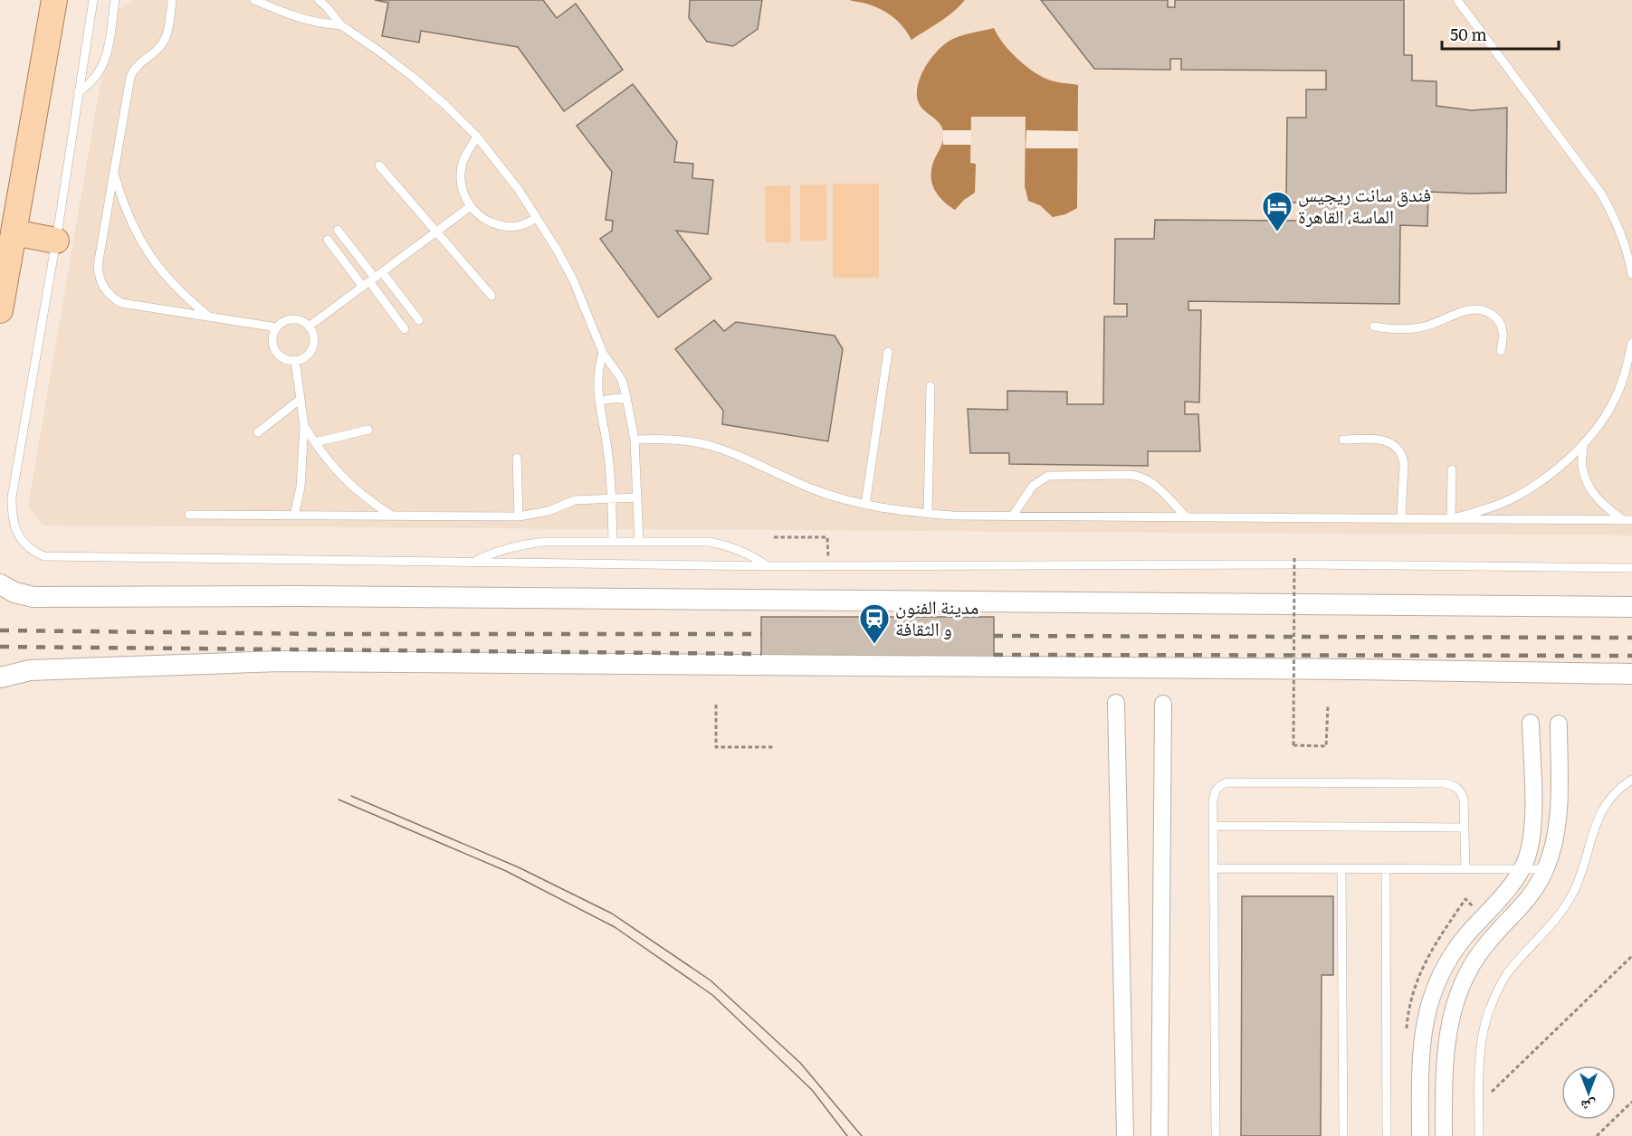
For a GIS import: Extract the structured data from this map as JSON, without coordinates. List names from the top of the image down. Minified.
{"places":{"hotel":["فندق سانت ريجيس الماسة، القاهرة"],"station":["مدينة الفنون و الثقافة"]},"scale_bar":"50 m","north":"bottom"}
